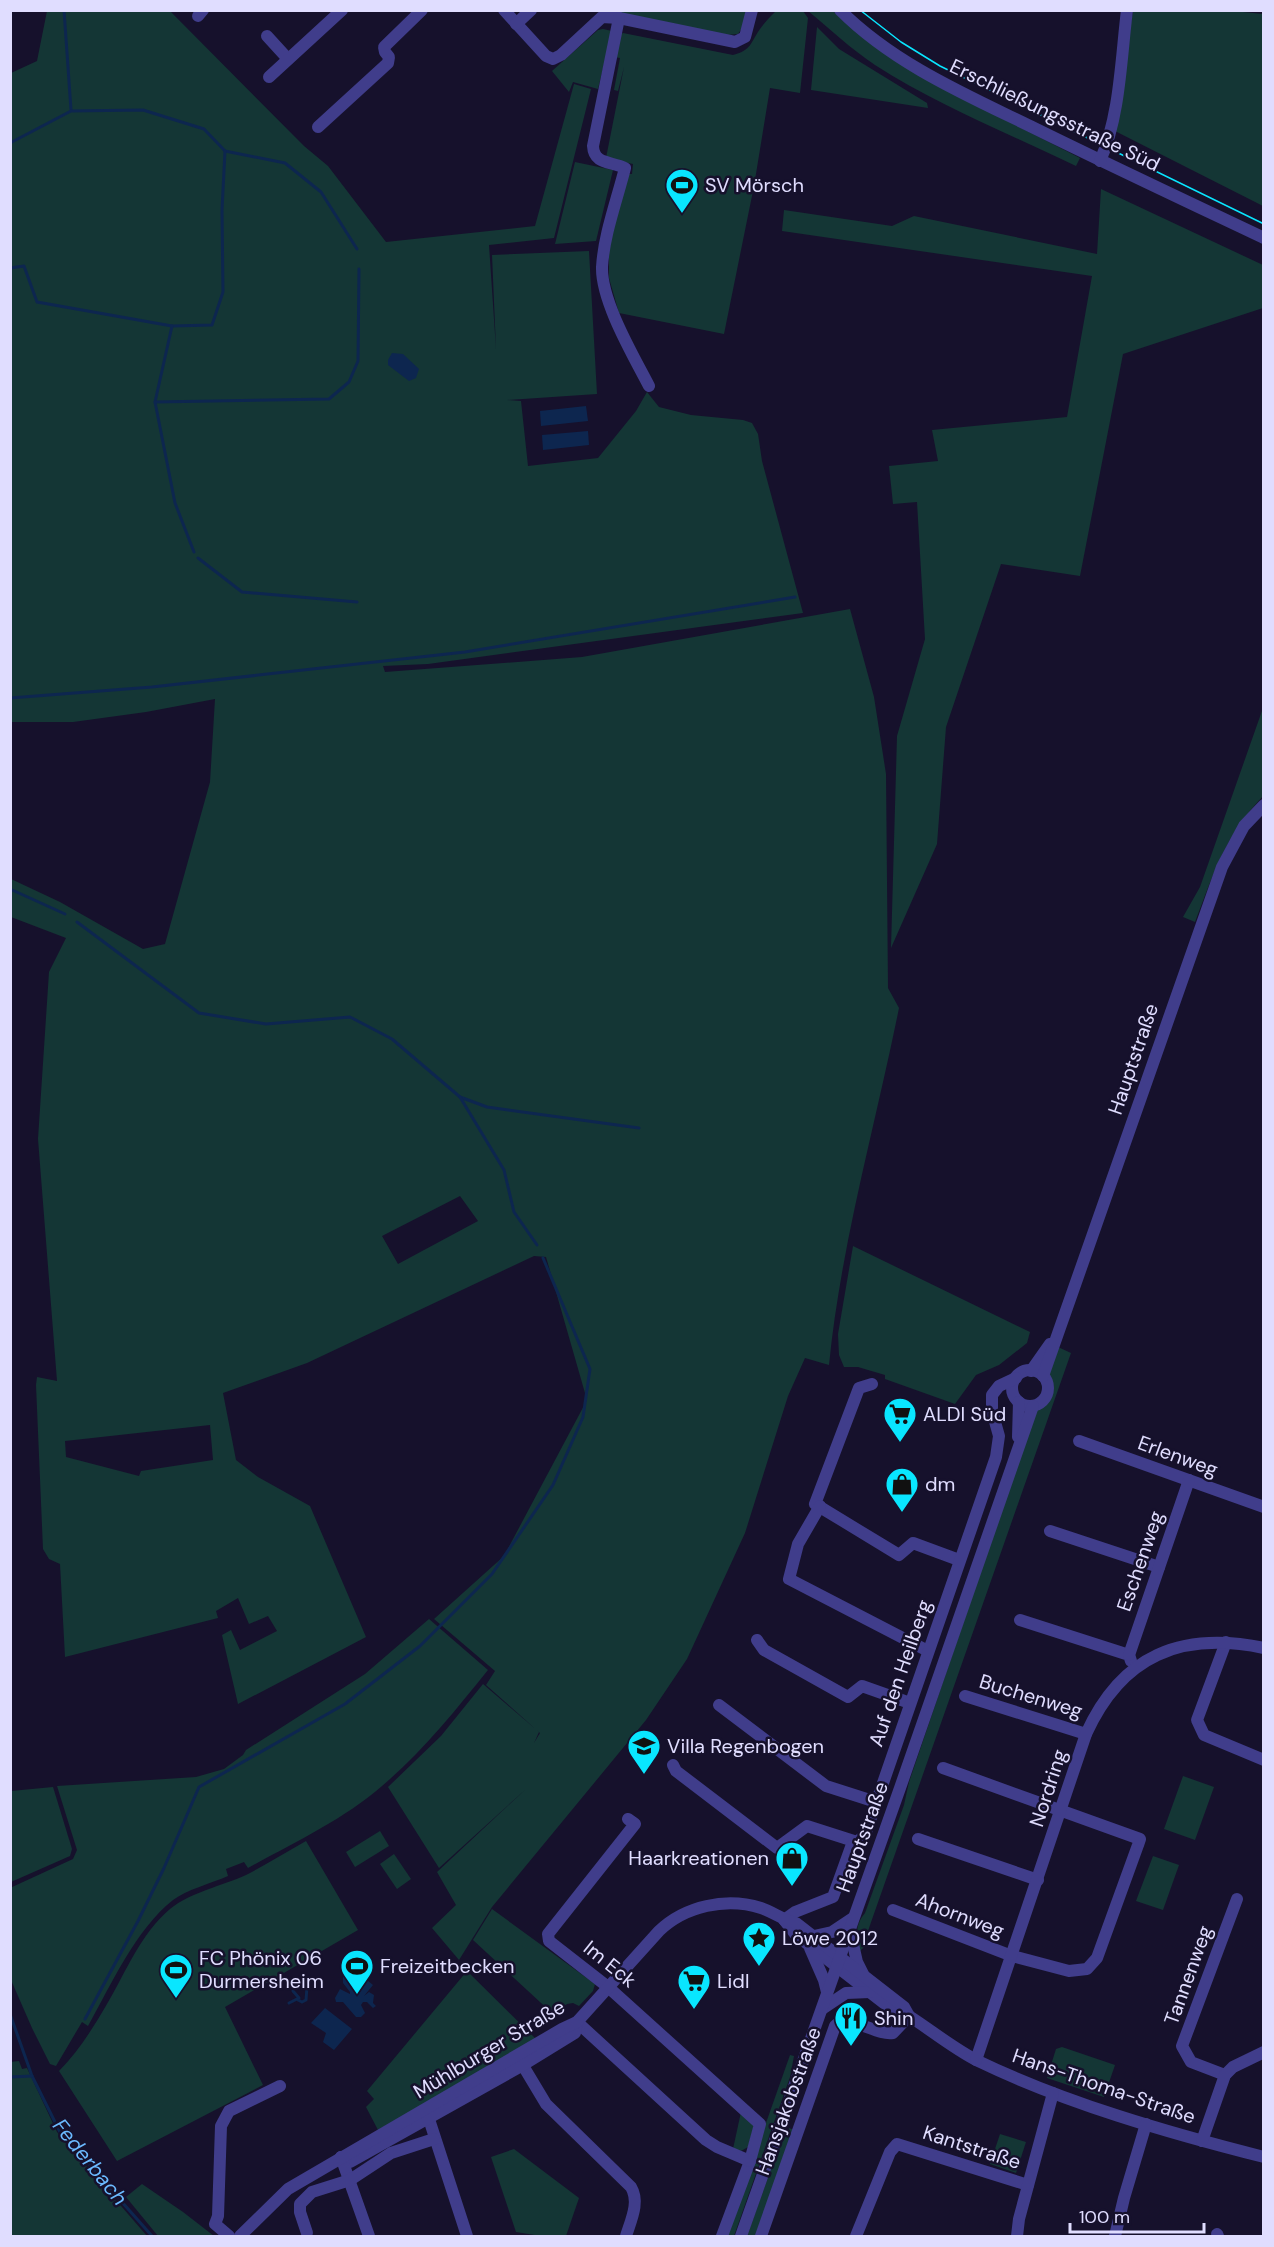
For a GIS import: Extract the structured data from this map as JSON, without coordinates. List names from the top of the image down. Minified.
{"streets":{"street":["Erschließungsstraße Süd","Hauptstraße","Erlenweg","Eschenweg","Auf den Heilberg","Buchenweg","Nordring","Ahornweg","Im Eck","Tannenweg","Mühlburger Straße","Hans-Thoma-Straße","Hansjakobstraße","Kantstraße"]},"crossings":[["Hauptstraße","Mühlburger Straße"],["Hauptstraße","Hans-Thoma-Straße"],["Erlenweg","Eschenweg"],["Auf den Heilberg","Mühlburger Straße"],["Buchenweg","Nordring"],["Nordring","Ahornweg"],["Nordring","Hans-Thoma-Straße"],["Im Eck","Mühlburger Straße"],["Mühlburger Straße","Hans-Thoma-Straße"],["Hans-Thoma-Straße","Hansjakobstraße"]],"water":["Federbach"],"places":{"sports":["SV Mörsch","Freizeitbecken","FC Phönix 06 Durmersheim"],"supermarket":["ALDI Süd","Lidl"],"shop":["dm","Haarkreationen"],"school or university":["Villa Regenbogen"],"place":["Löwe 2012"],"restaurant":["Shin"]},"scale_bar":"100 m"}
